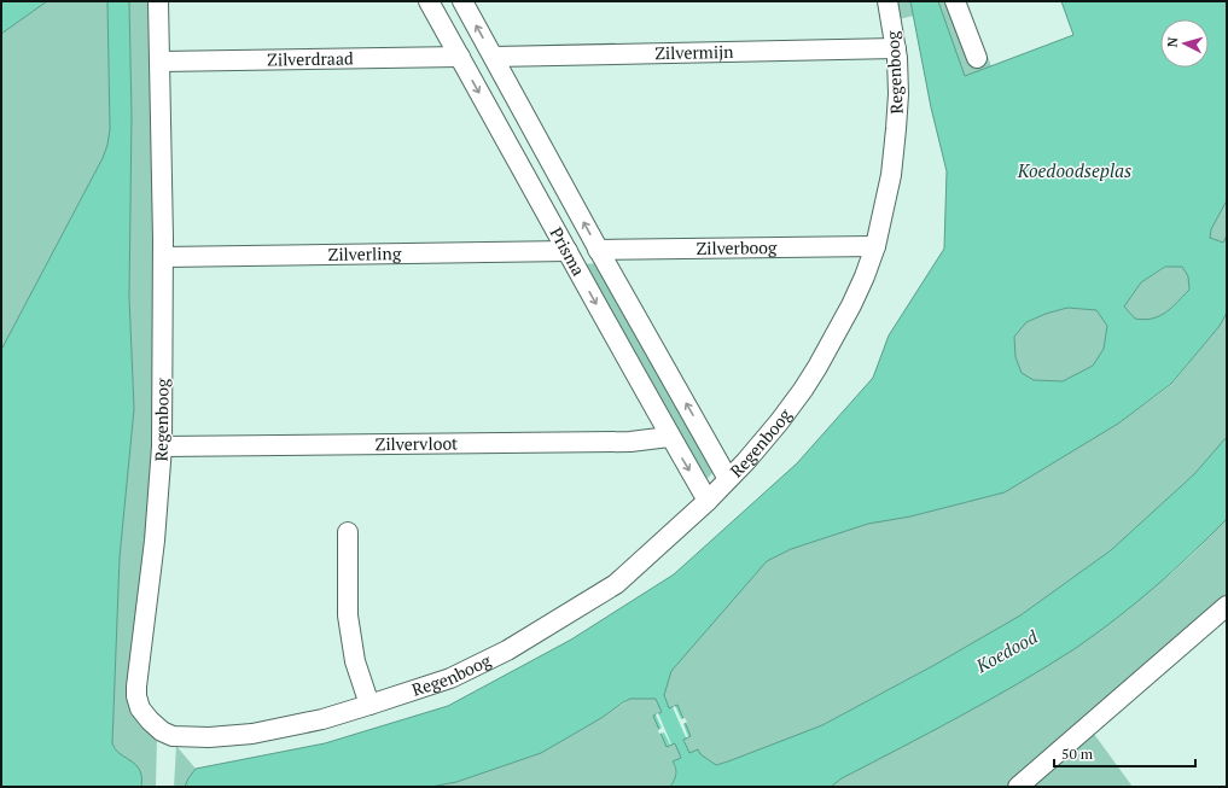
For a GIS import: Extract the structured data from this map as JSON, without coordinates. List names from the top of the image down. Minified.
{"streets":{"street":["Zilvermijn","Zilverdraad","Regenboog","Zilverboog","Prisma","Zilverling","Zilvervloot"]},"crossings":[["Zilvermijn","Regenboog"],["Zilvermijn","Prisma"],["Zilverdraad","Regenboog"],["Zilverdraad","Prisma"],["Regenboog","Zilverboog"],["Regenboog","Prisma"],["Regenboog","Zilverling"],["Regenboog","Zilvervloot"],["Zilverboog","Prisma"],["Prisma","Zilverling"],["Prisma","Zilvervloot"]],"water":["Koedoodseplas","Koedood"],"scale_bar":"50 m","north":"left"}
